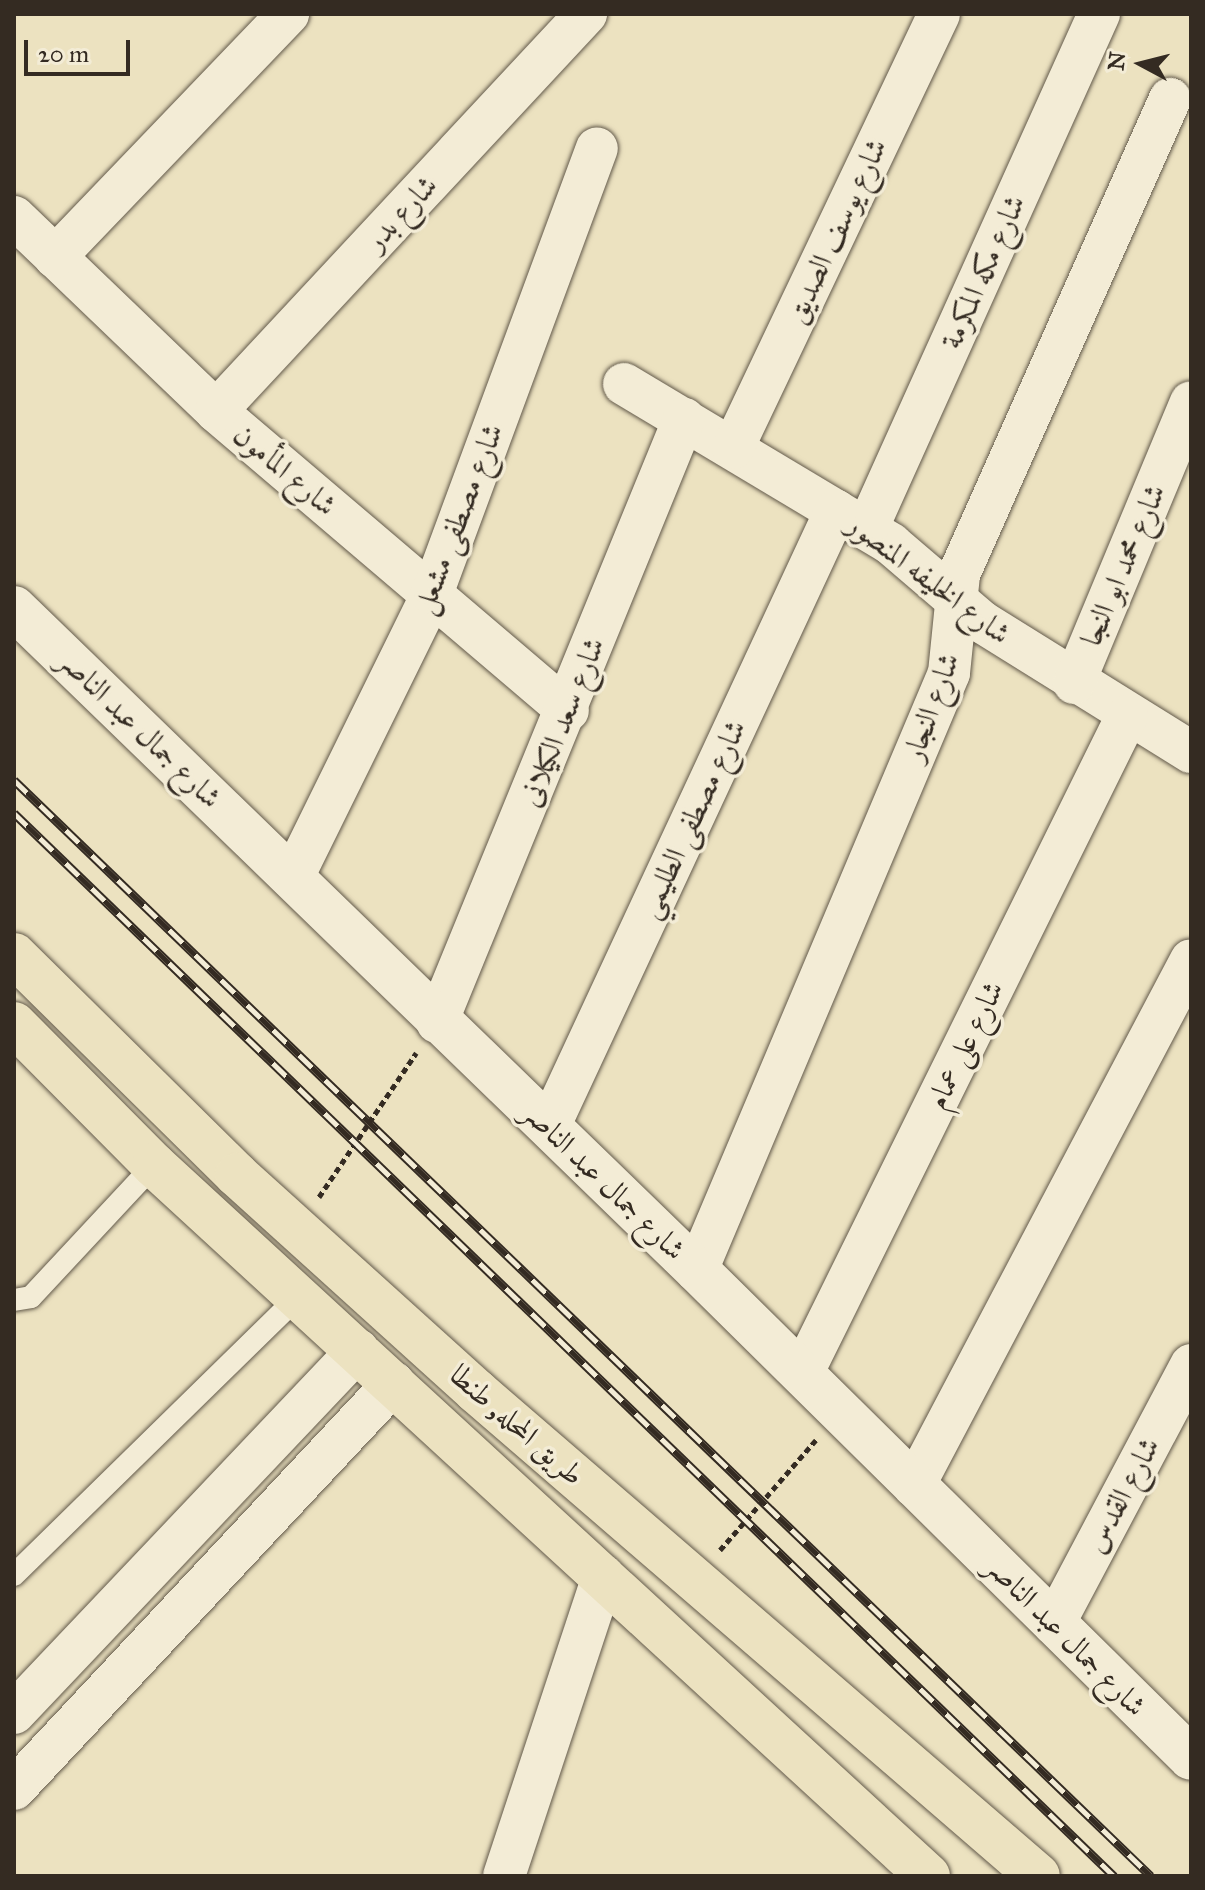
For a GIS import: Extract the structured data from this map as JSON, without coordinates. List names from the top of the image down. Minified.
{"streets":{"main road":["طريق المحله, طنطا"],"street":["شارع بدر","شارع يوسف الصديق","شارع مكه المكرمة","شارع المأمون","شارع مصطفى مشعل","شارع محمد ابو النجا","شارع الخليفه المنصور","شارع النجار","شارع سعد الكيلانى","شارع جمال عبد الناصر","شارع مصطفى الطليمي","شارع على عمام","شارع القدس"]},"crossings":[["شارع بدر","شارع المأمون"],["شارع يوسف الصديق","شارع الخليفه المنصور"],["شارع مكه المكرمة","شارع الخليفه المنصور"],["شارع مكه المكرمة","شارع مصطفى الطليمي"],["شارع المأمون","شارع مصطفى مشعل"],["شارع المأمون","شارع سعد الكيلانى"],["شارع مصطفى مشعل","شارع جمال عبد الناصر"],["شارع محمد ابو النجا","شارع الخليفه المنصور"],["شارع الخليفه المنصور","شارع النجار"],["شارع الخليفه المنصور","شارع سعد الكيلانى"],["شارع الخليفه المنصور","شارع مصطفى الطليمي"],["شارع الخليفه المنصور","شارع على عمام"],["شارع النجار","شارع جمال عبد الناصر"],["شارع سعد الكيلانى","شارع جمال عبد الناصر"],["شارع جمال عبد الناصر","شارع مصطفى الطليمي"],["شارع جمال عبد الناصر","شارع على عمام"],["شارع جمال عبد الناصر","شارع القدس"]],"scale_bar":"20 m","north":"left"}
